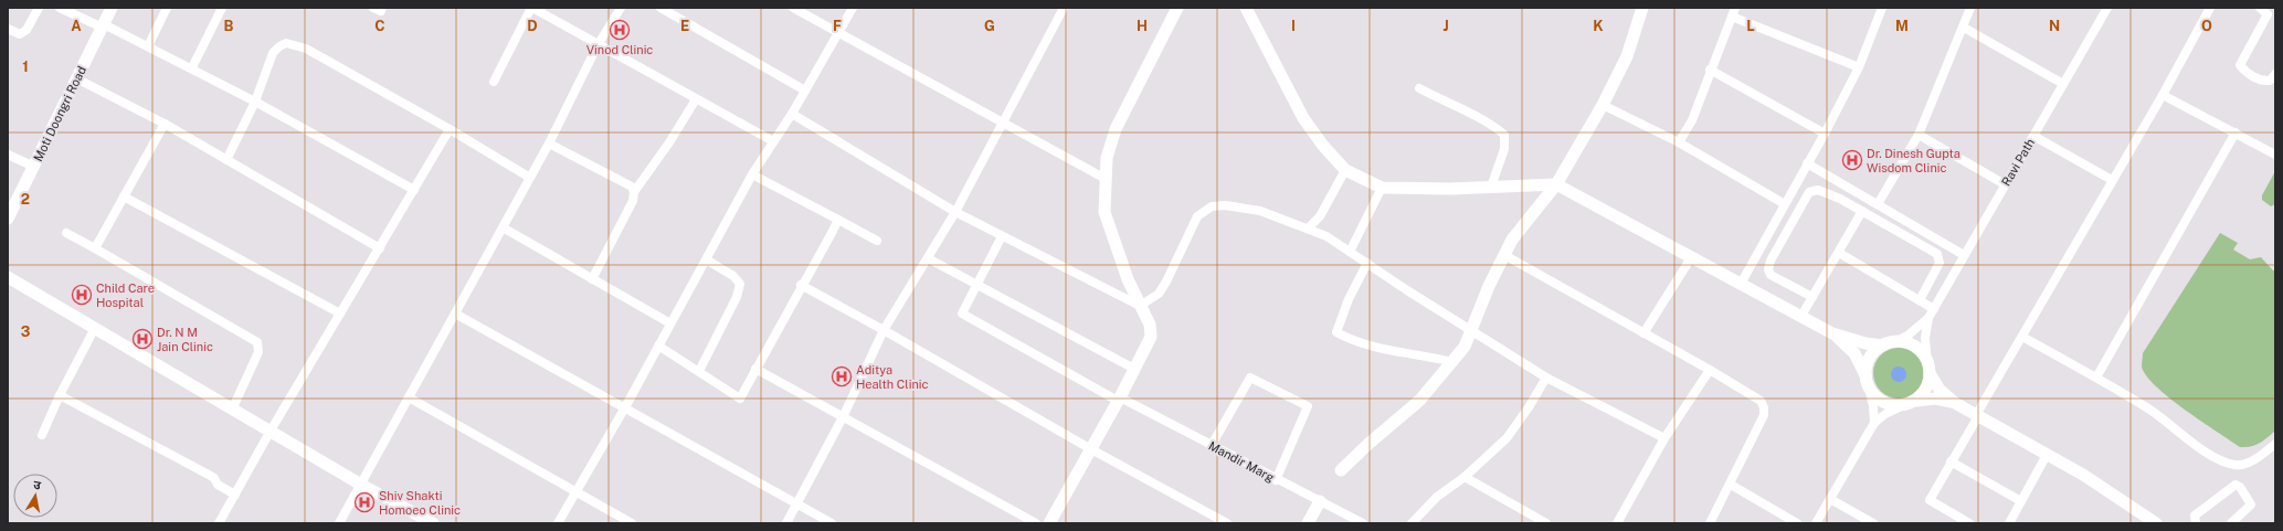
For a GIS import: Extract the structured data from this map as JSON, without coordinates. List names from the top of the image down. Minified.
{"streets":{"street":["Moti Doongri Road","Ravi Path","Mandir Marg"]},"places":{"hospital":["Vinod Clinic","Dr. Dinesh Gupta Wisdom Clinic","Child Care Hospital","Dr. N M Jain Clinic","Aditya Health Clinic","Shiv Shakti Homoeo Clinic"]},"north":"top","grid":{"columns":["A","B","C","D","E","F","G","H","I","J","K","L","M","N","O"],"rows":["1","2","3"]}}
